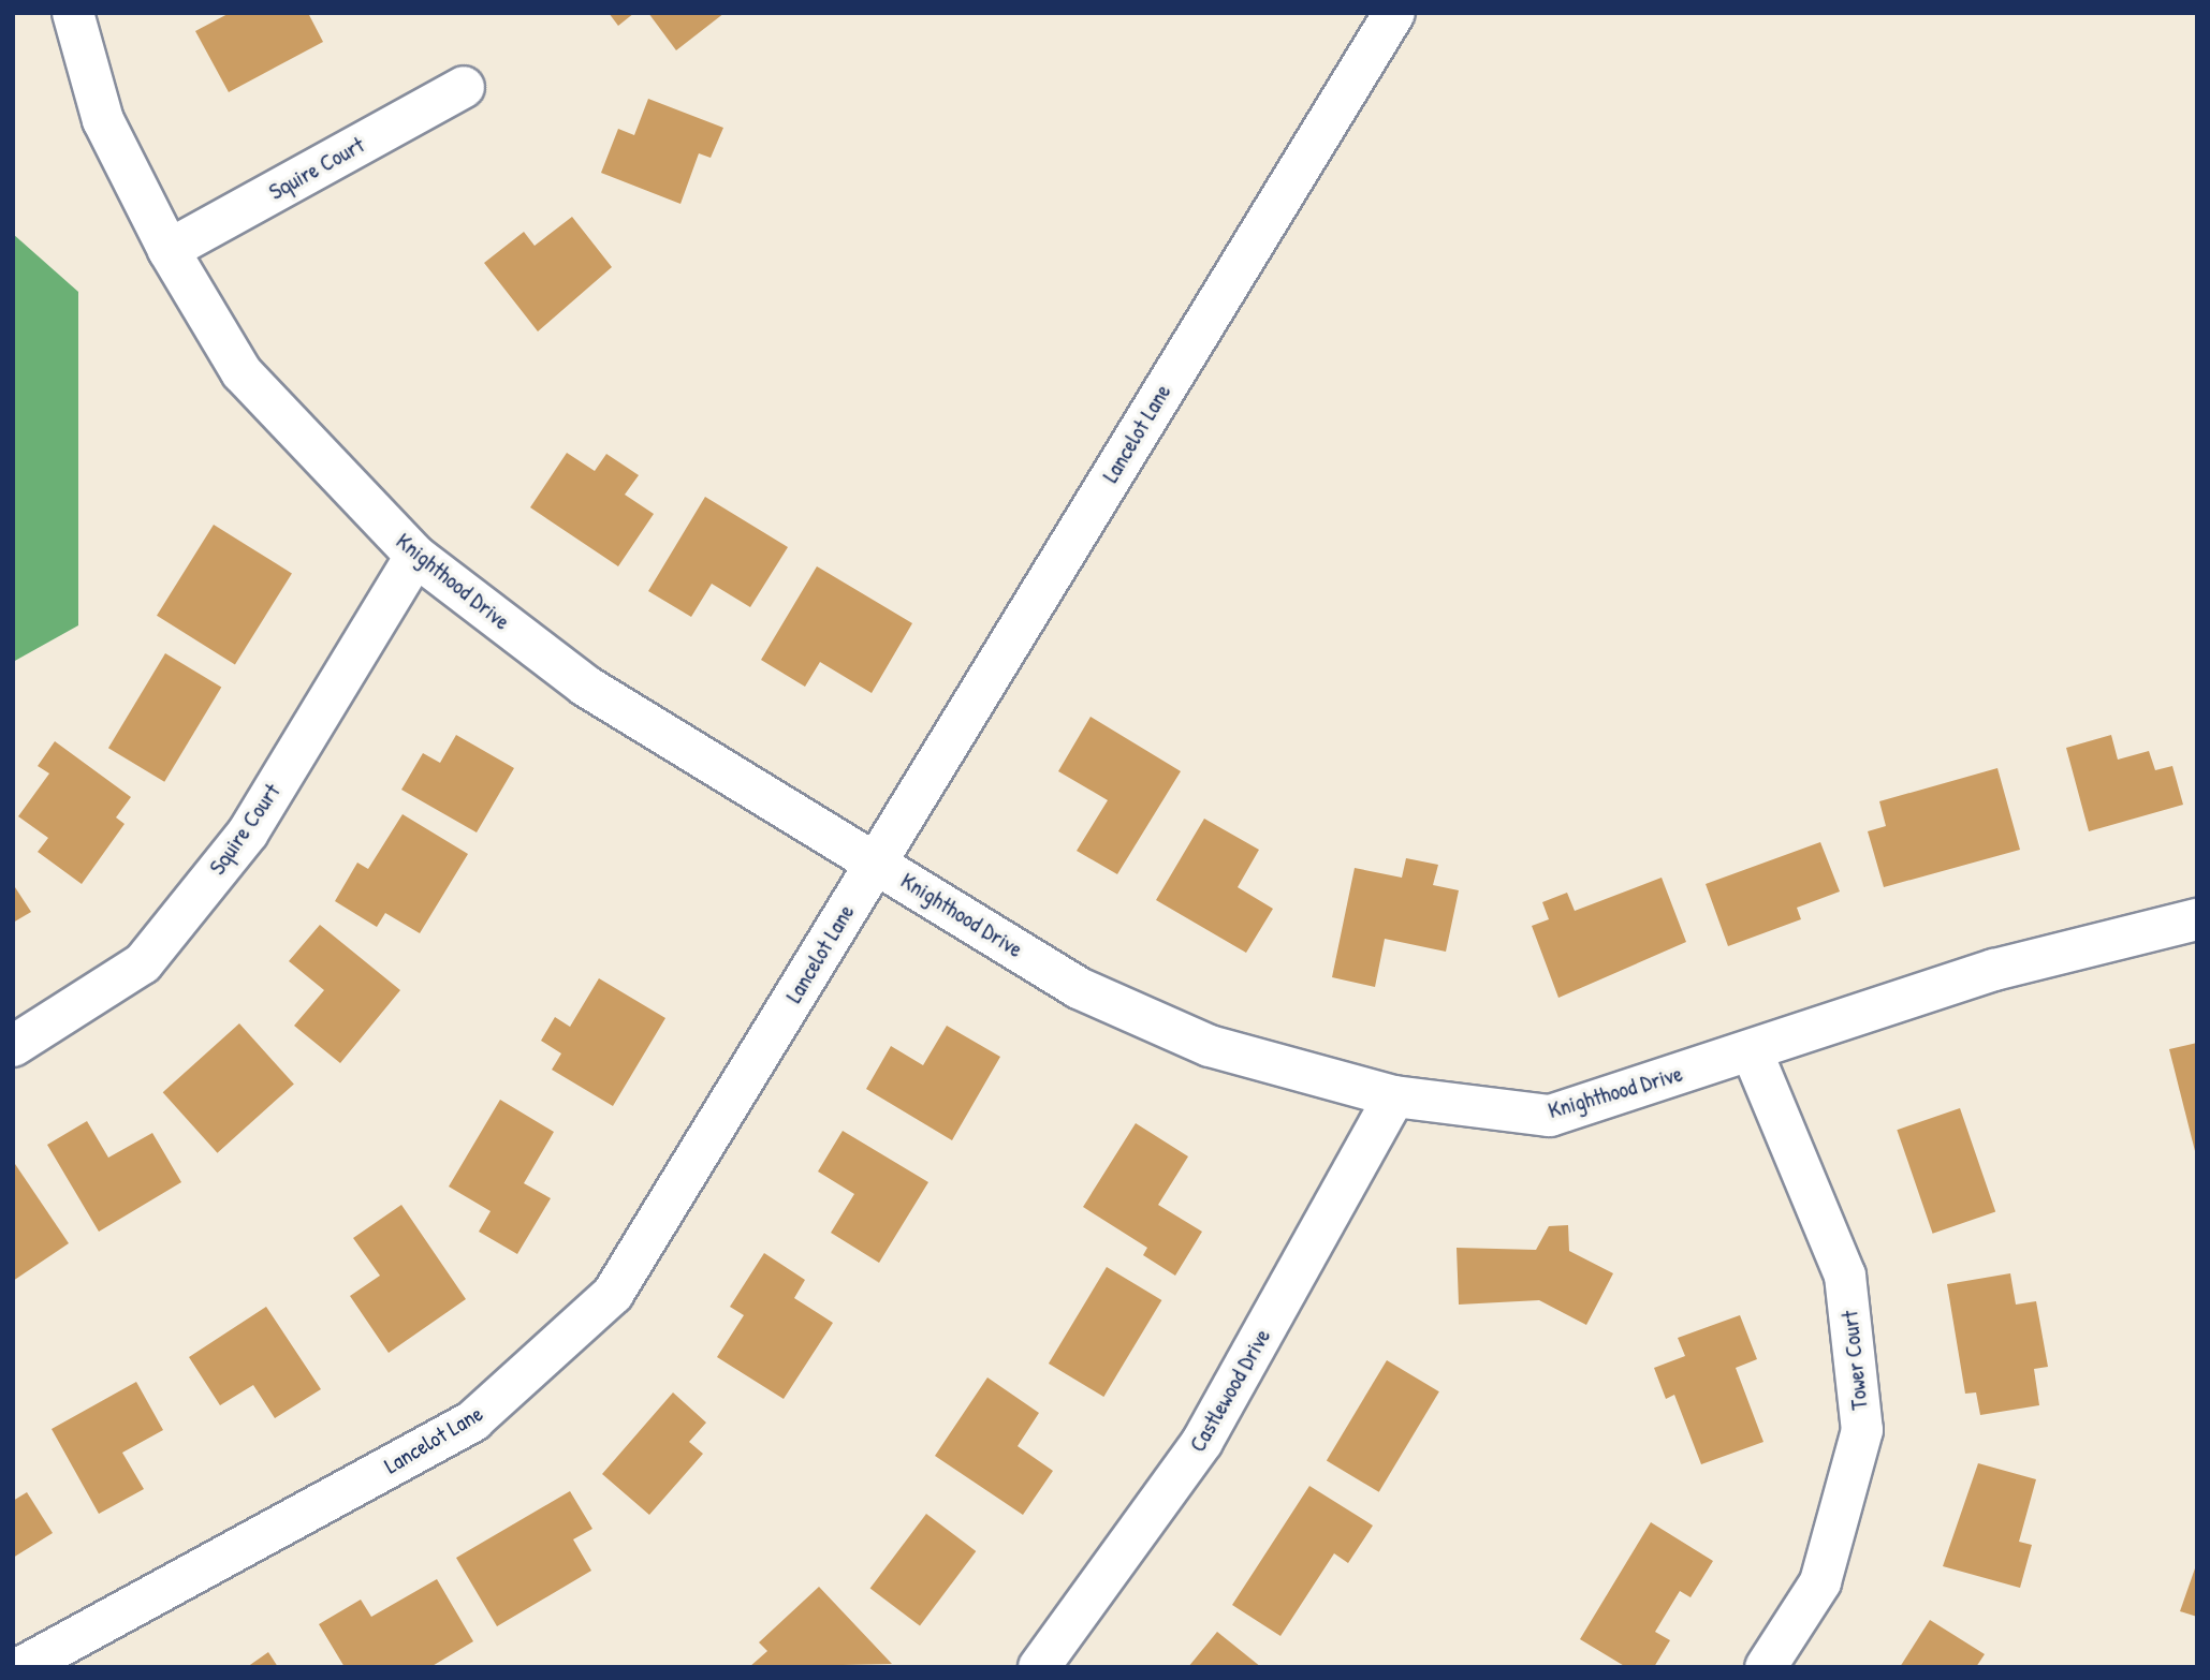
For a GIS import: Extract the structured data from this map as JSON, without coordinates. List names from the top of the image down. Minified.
{"streets":{"street":["Squire Court","Lancelot Lane","Knighthood Drive","Tower Court","Castlewood Drive"]},"crossings":[["Squire Court","Knighthood Drive"],["Lancelot Lane","Knighthood Drive"],["Knighthood Drive","Tower Court"],["Knighthood Drive","Castlewood Drive"]]}
